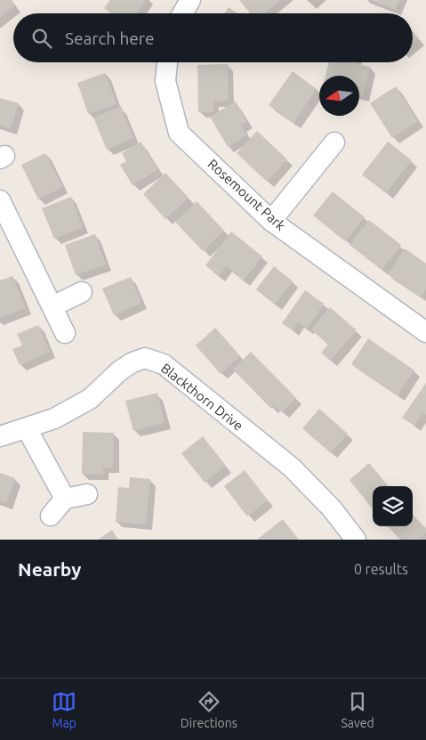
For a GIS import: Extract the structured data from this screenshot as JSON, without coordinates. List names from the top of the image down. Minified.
{"streets":{"street":["Rosemount Park","Blackthorn Drive"]},"north":"left","page":{"search":"Search here","heading":["Nearby","0 results"],"nav":["Map","Directions","Saved"]}}
